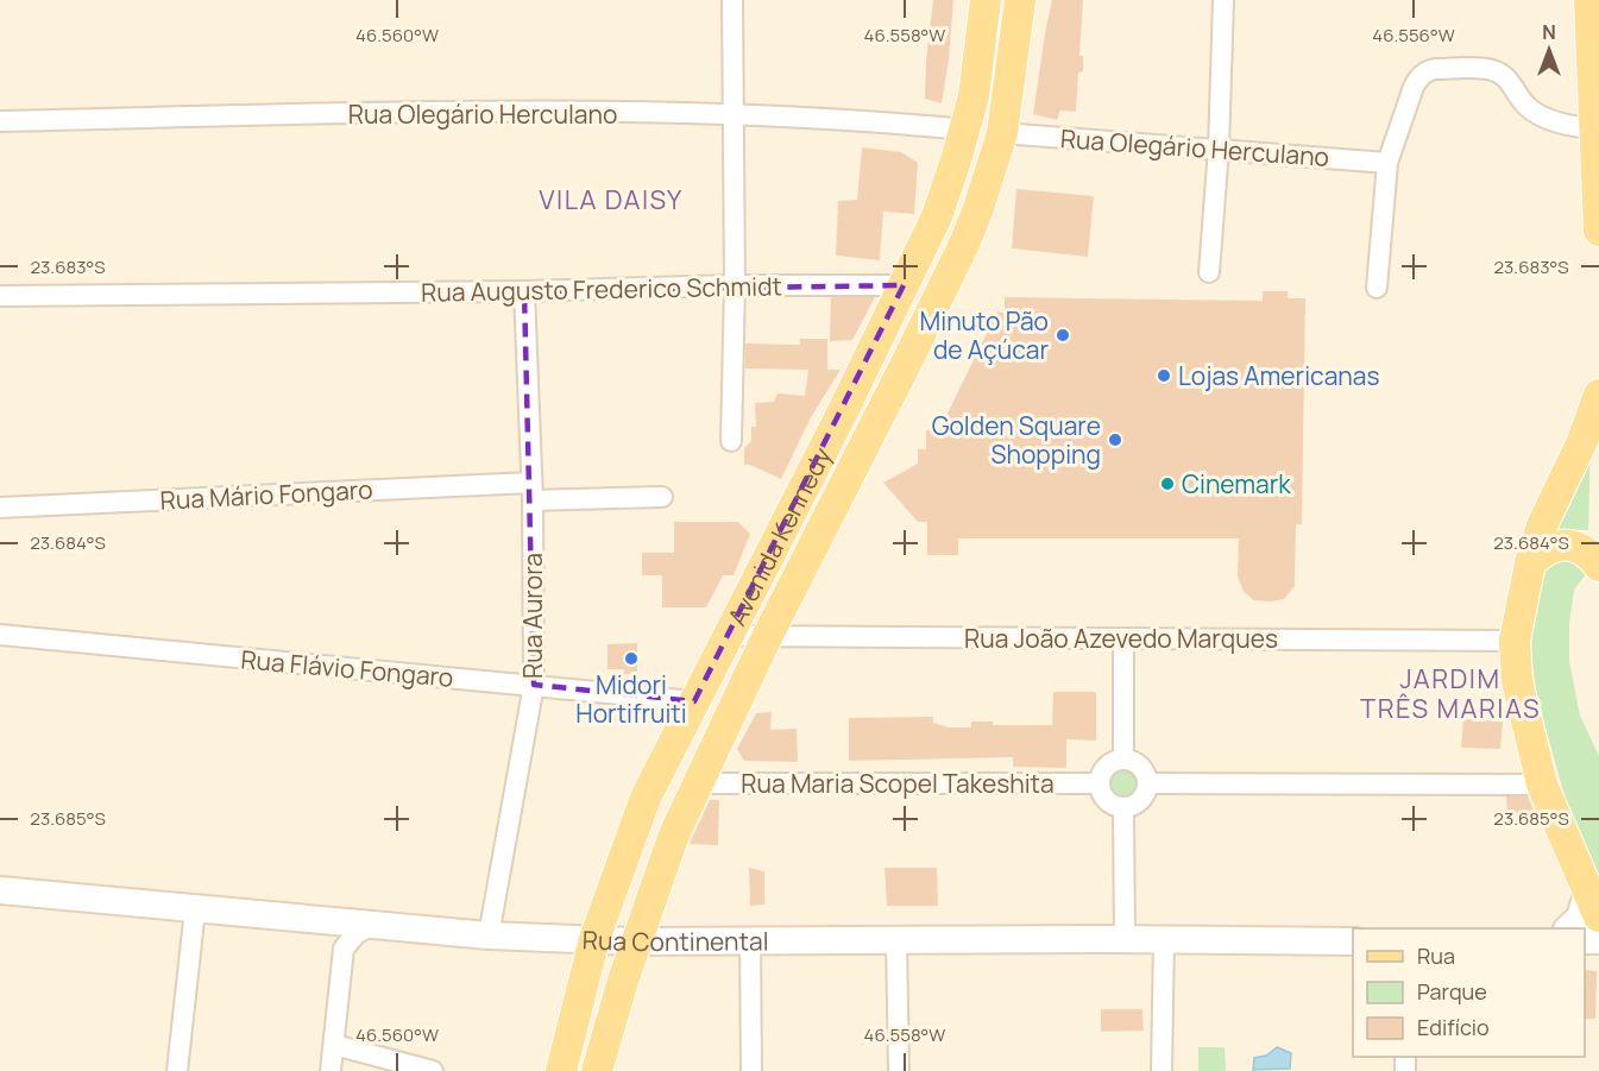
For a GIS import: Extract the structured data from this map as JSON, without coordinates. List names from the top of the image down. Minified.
{"streets":{"main road":["Avenida Kennedy"],"street":["Rua Olegário Herculano","Rua Augusto Frederico Schmidt","Rua Mário Fongaro","Rua Aurora","Rua João Azevedo Marques","Rua Flávio Fongaro","Rua Maria Scopel Takeshita","Rua Continental"]},"crossings":[["Rua Olegário Herculano","Avenida Kennedy"],["Rua Augusto Frederico Schmidt","Avenida Kennedy"],["Rua Augusto Frederico Schmidt","Rua Aurora"],["Rua Mário Fongaro","Rua Aurora"],["Avenida Kennedy","Rua João Azevedo Marques"],["Avenida Kennedy","Rua Flávio Fongaro"],["Avenida Kennedy","Rua Maria Scopel Takeshita"],["Avenida Kennedy","Rua Continental"],["Rua Aurora","Rua Flávio Fongaro"],["Rua Aurora","Rua Continental"]],"districts":["VILA DAISY","JARDIM TRÊS MARIAS"],"places":["Minuto Pão de Açúcar","Lojas Americanas","Golden Square Shopping","Cinemark","Midori Hortifruiti"],"legend":["Rua","Parque","Edifício"],"north":"top","coordinates":["46.560°W","46.558°W","46.556°W","23.683°S","23.684°S","23.685°S"]}
